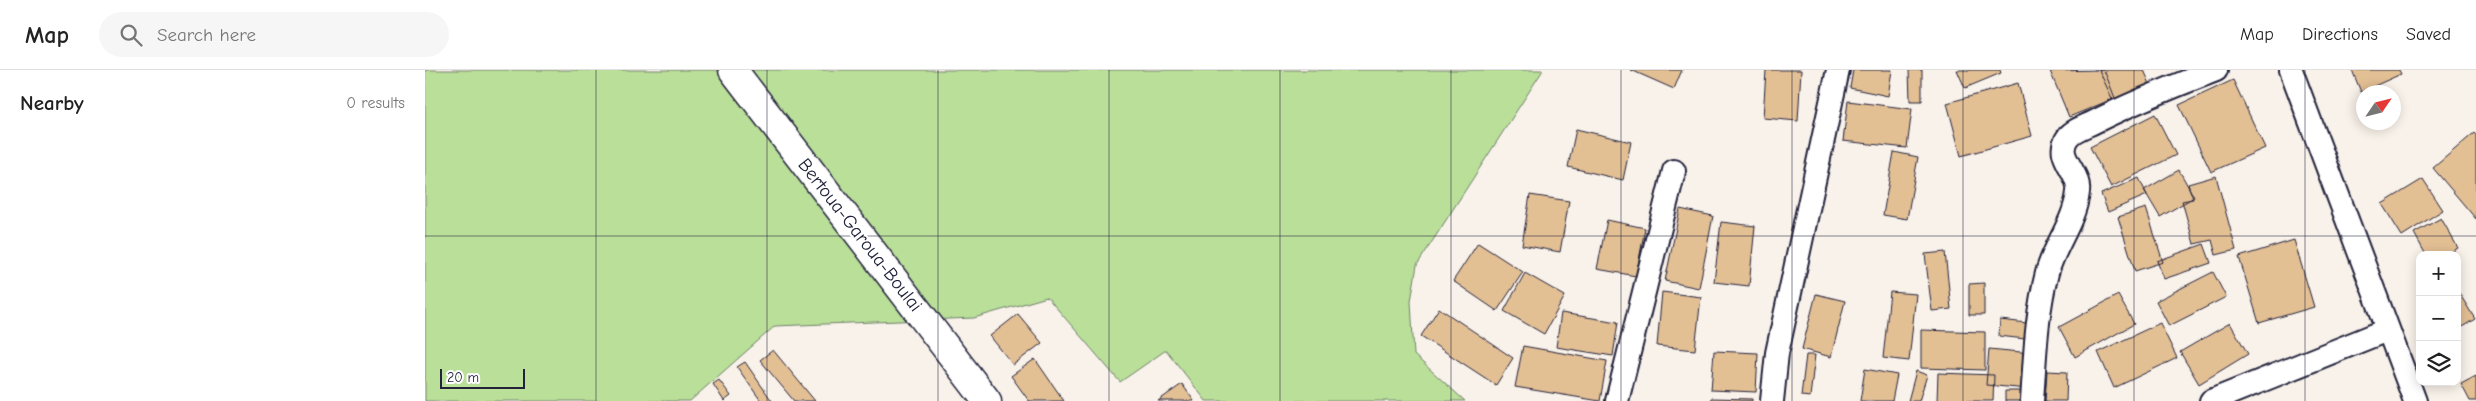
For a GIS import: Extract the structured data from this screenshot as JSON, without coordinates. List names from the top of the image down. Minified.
{"streets":{"highway":["Bertoua-Garoua-Boulai"]},"scale_bar":"20 m","north":"top right","page":{"header":"Map","search":"Search here","nav":["Map","Directions","Saved"],"heading":["Nearby","0 results"],"map_buttons":["+","−"],"scale":"20 m"}}
